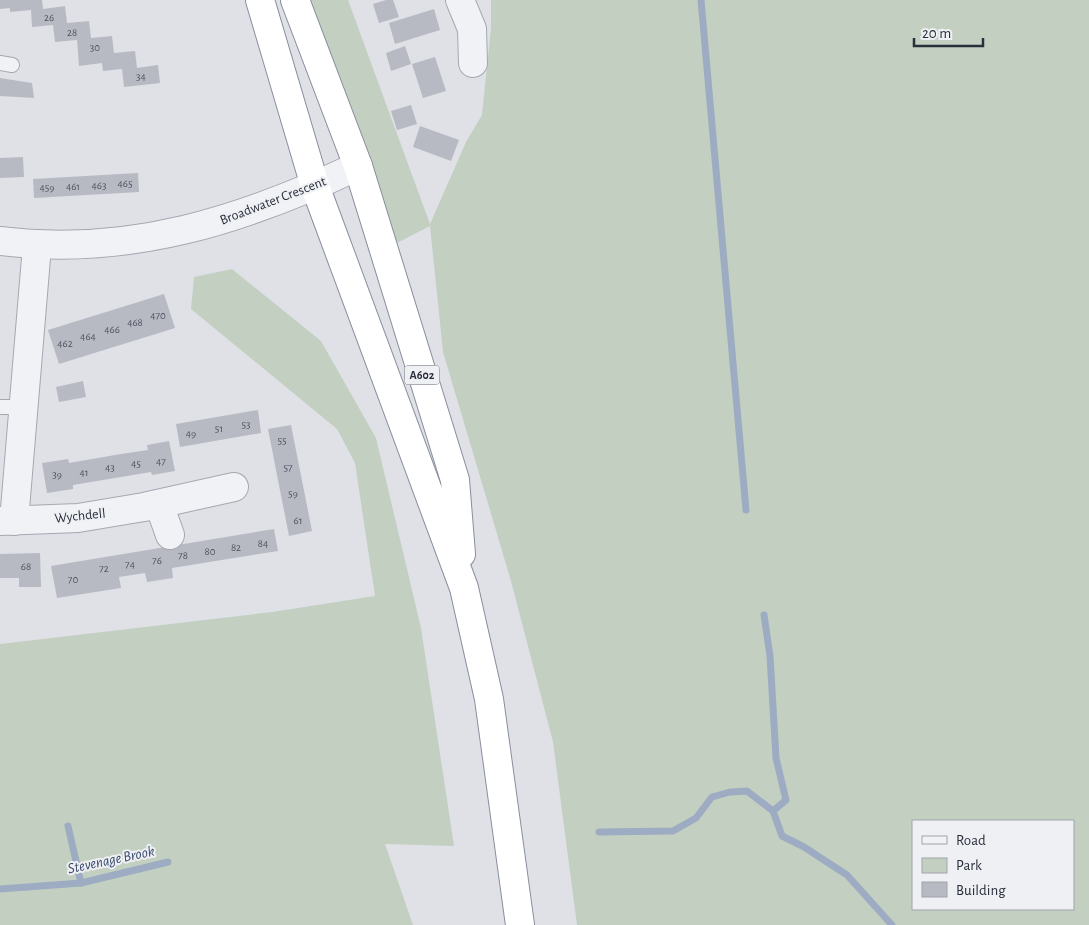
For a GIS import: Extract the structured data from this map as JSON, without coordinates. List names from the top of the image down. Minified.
{"streets":{"highway":["A602"],"street":["Broadwater Crescent","Wychdell"]},"crossings":[["Broadwater Crescent","A602"]],"water":["Stevenage Brook"],"house_numbers":["26","28","30","34","465","463","461","459","470","468","466","464","462","53","51","49","55","47","45","43","57","41","39","59","61","84","82","80","78","76","74","68","72","70"],"legend":["Road","Park","Building"],"scale_bar":"20 m"}
